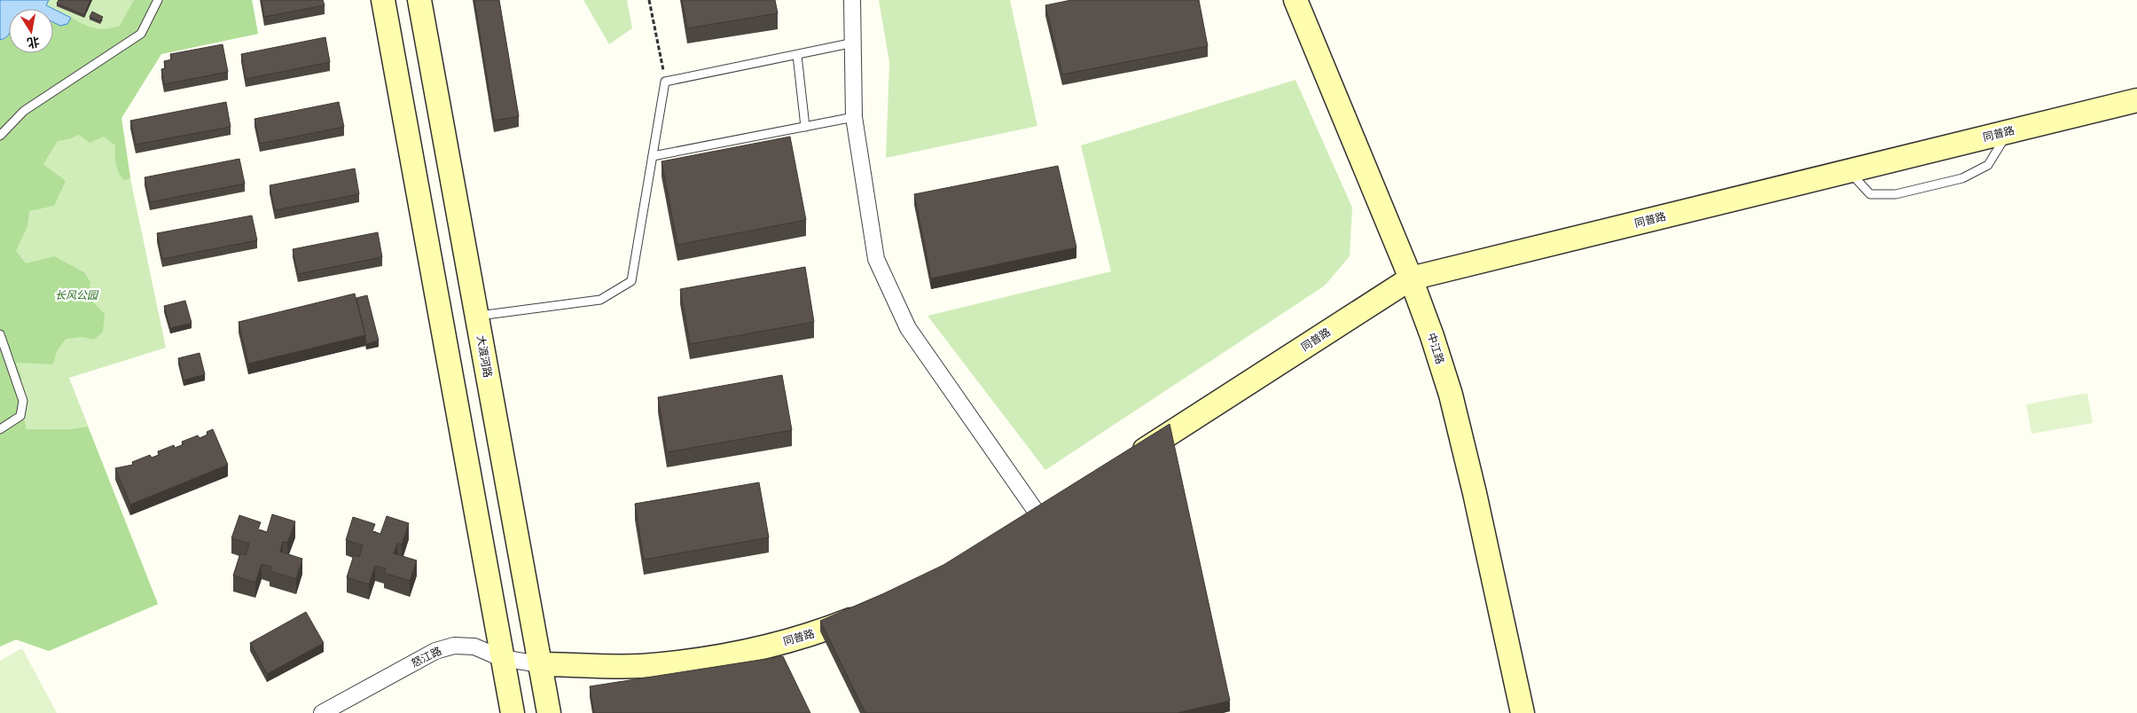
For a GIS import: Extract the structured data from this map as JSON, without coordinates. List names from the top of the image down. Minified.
{"streets":{"street":["同普路","中江路","大渡河路","怒江路"]},"crossings":[["同普路","中江路"],["同普路","大渡河路"],["同普路","怒江路"],["大渡河路","怒江路"]],"parks":["长风公园"],"north":"bottom"}
